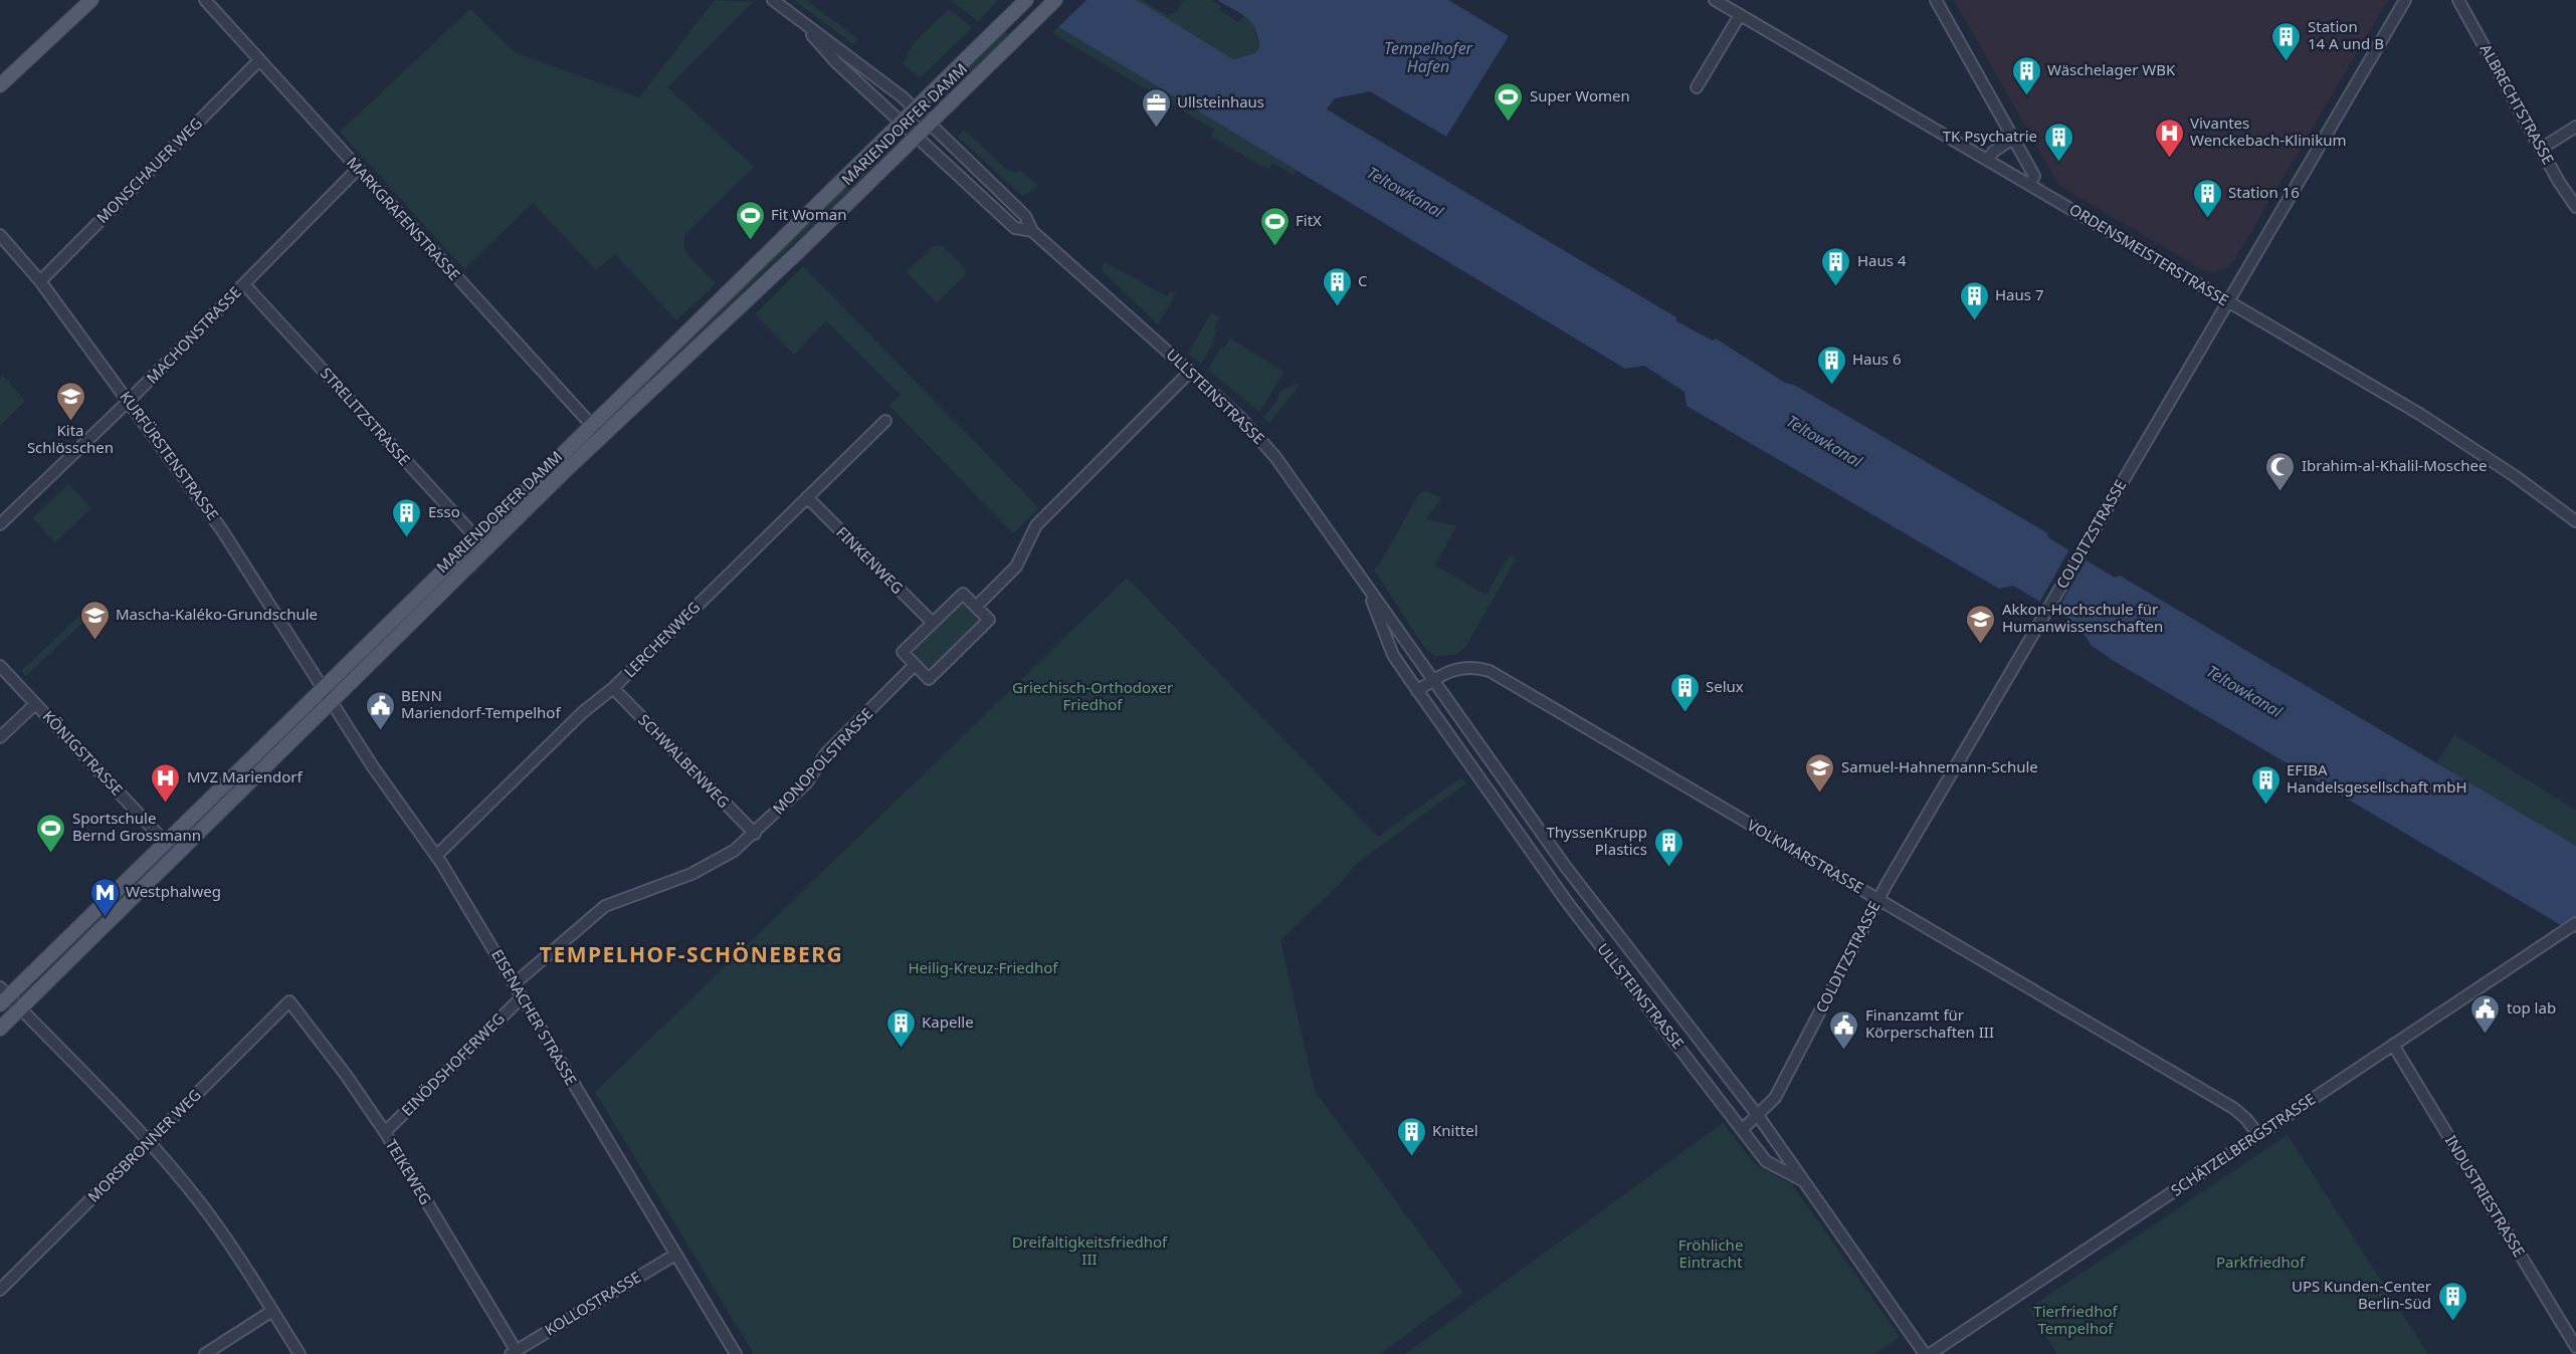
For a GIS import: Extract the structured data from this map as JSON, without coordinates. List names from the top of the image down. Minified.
{"streets":{"main road":["MARIENDORFER DAMM"],"street":["ALBRECHTSTRASSE","MONSCHAUER WEG","MARKGRAFENSTRASSE","ORDENSMEISTERSTRASSE","MACHONSTRASSE","ULLSTEINSTRASSE","STRELITZSTRASSE","KURFÜRSTENSTRASSE","COLDITZSTRASSE","FINKENWEG","LERCHENWEG","KÖNIGSTRASSE","SCHWALBENWEG","MONOPOLSTRASSE","VOLKMARSTRASSE","EISENACHER STRASSE","EINÖDSHOFERWEG","SCHÄTZELBERGSTRASSE","MORSBRONNER WEG","TEIKEWEG","INDUSTRIESTRASSE","KOLLOSTRASSE"]},"crossings":[["MARIENDORFER DAMM","MARKGRAFENSTRASSE"],["MARIENDORFER DAMM","ULLSTEINSTRASSE"],["MARIENDORFER DAMM","STRELITZSTRASSE"],["MARIENDORFER DAMM","KURFÜRSTENSTRASSE"],["MARIENDORFER DAMM","KÖNIGSTRASSE"],["MARIENDORFER DAMM","EISENACHER STRASSE"],["MONSCHAUER WEG","MARKGRAFENSTRASSE"],["MONSCHAUER WEG","KURFÜRSTENSTRASSE"],["MARKGRAFENSTRASSE","MACHONSTRASSE"],["ORDENSMEISTERSTRASSE","COLDITZSTRASSE"],["MACHONSTRASSE","STRELITZSTRASSE"],["MACHONSTRASSE","KURFÜRSTENSTRASSE"],["ULLSTEINSTRASSE","COLDITZSTRASSE"],["ULLSTEINSTRASSE","VOLKMARSTRASSE"],["KURFÜRSTENSTRASSE","EISENACHER STRASSE"],["COLDITZSTRASSE","VOLKMARSTRASSE"],["FINKENWEG","LERCHENWEG"],["LERCHENWEG","SCHWALBENWEG"],["LERCHENWEG","EISENACHER STRASSE"],["SCHWALBENWEG","MONOPOLSTRASSE"],["MONOPOLSTRASSE","EISENACHER STRASSE"],["VOLKMARSTRASSE","SCHÄTZELBERGSTRASSE"],["EISENACHER STRASSE","EINÖDSHOFERWEG"],["EISENACHER STRASSE","KOLLOSTRASSE"],["EINÖDSHOFERWEG","TEIKEWEG"],["SCHÄTZELBERGSTRASSE","INDUSTRIESTRASSE"],["MORSBRONNER WEG","TEIKEWEG"],["TEIKEWEG","KOLLOSTRASSE"]],"districts":["TEMPELHOF-SCHÖNEBERG"],"water":["Tempelhofer Hafen","Teltowkanal"],"parks":["Griechisch-Orthodoxer Friedhof","Heilig-Kreuz-Friedhof","Dreifaltigkeitsfriedhof III","Fröhliche Eintracht","Parkfriedhof","Tierfriedhof Tempelhof"],"places":{"building":["Station 14 A und B","Wäschelager WBK","TK Psychatrie","Station 16","Haus 4","C","Haus 7","Haus 6","Esso","Selux","EFIBA Handelsgesellschaft mbH","ThyssenKrupp Plastics","Kapelle","Knittel","UPS Kunden-Center Berlin-Süd"],"sports":["Super Women","Fit Woman","FitX","Sportschule Bernd Grossmann"],"office":["Ullsteinhaus"],"hospital":["Vivantes Wenckebach-Klinikum","MVZ Mariendorf"],"school or university":["Kita Schlösschen","Mascha-Kaléko-Grundschule","Akkon-Hochschule für Humanwissenschaften","Samuel-Hahnemann-Schule"],"mosque":["Ibrahim-al-Khalil-Moschee"],"public building":["BENN Mariendorf-Tempelhof","top lab","Finanzamt für Körperschaften III"],"metro station":["Westphalweg"]}}
